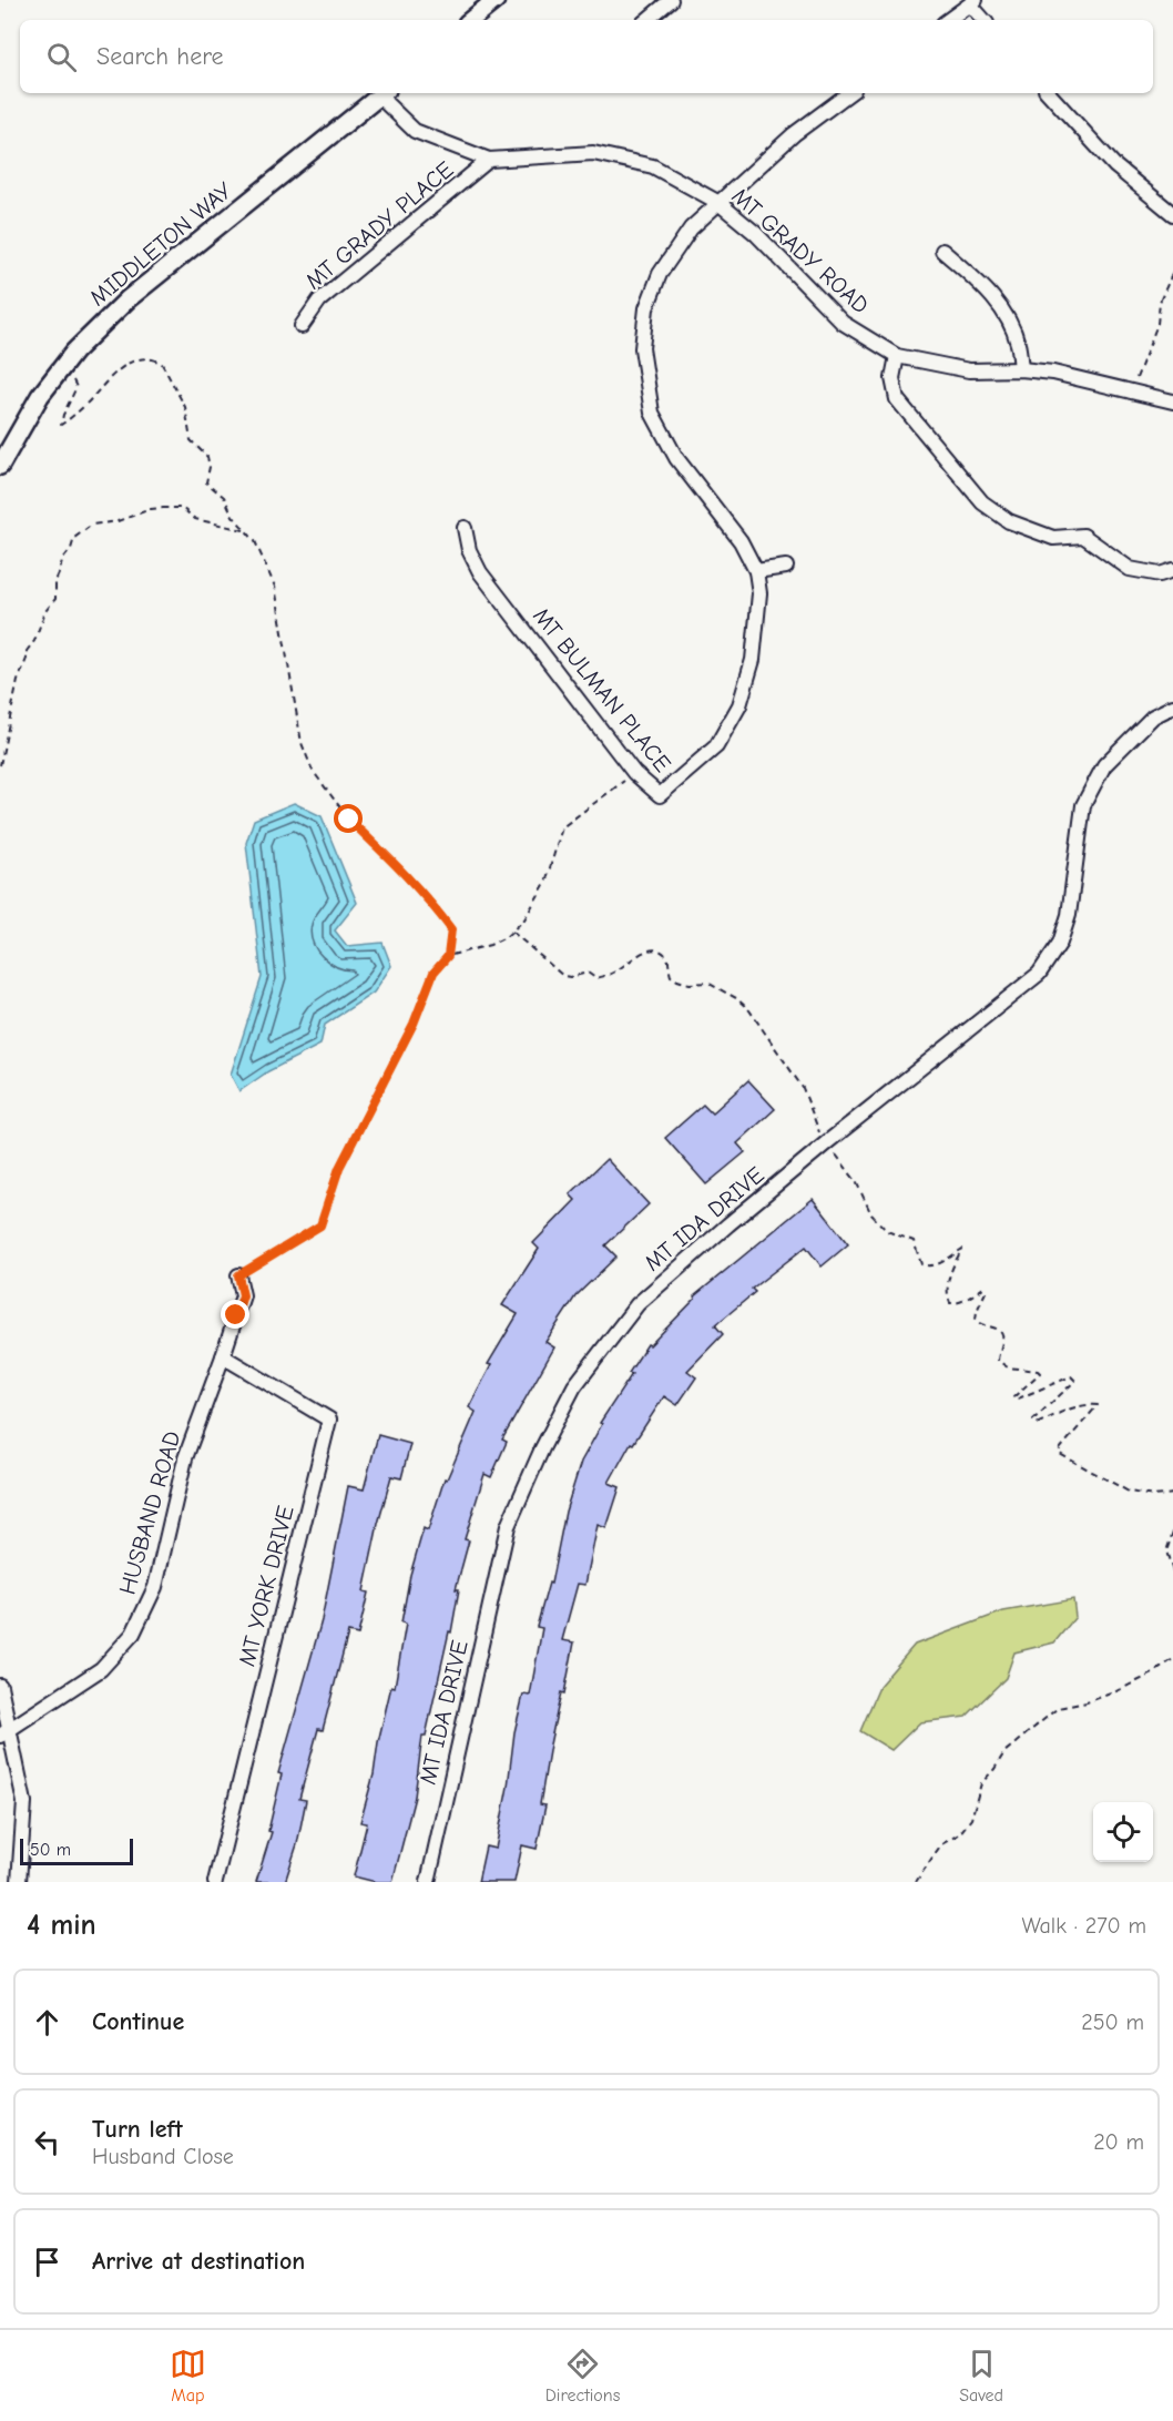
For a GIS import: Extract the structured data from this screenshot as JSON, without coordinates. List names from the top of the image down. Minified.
{"streets":{"street":["MT GRADY PLACE","MIDDLETON WAY","MT GRADY ROAD","MT BULMAN PLACE","MT IDA DRIVE","HUSBAND ROAD","MT YORK DRIVE"]},"crossings":[["MT GRADY PLACE","MT GRADY ROAD"],["MIDDLETON WAY","MT GRADY ROAD"],["MT GRADY ROAD","MT BULMAN PLACE"],["HUSBAND ROAD","MT YORK DRIVE"]],"scale_bar":"50 m","page":{"search":"Search here","scale":"50 m","heading":["4 min","Walk · 270 m"],"list":[["Continue","250 m"],["Turn left","Husband Close","20 m"],"Arrive at destination"],"nav":["Map","Directions","Saved"]}}
